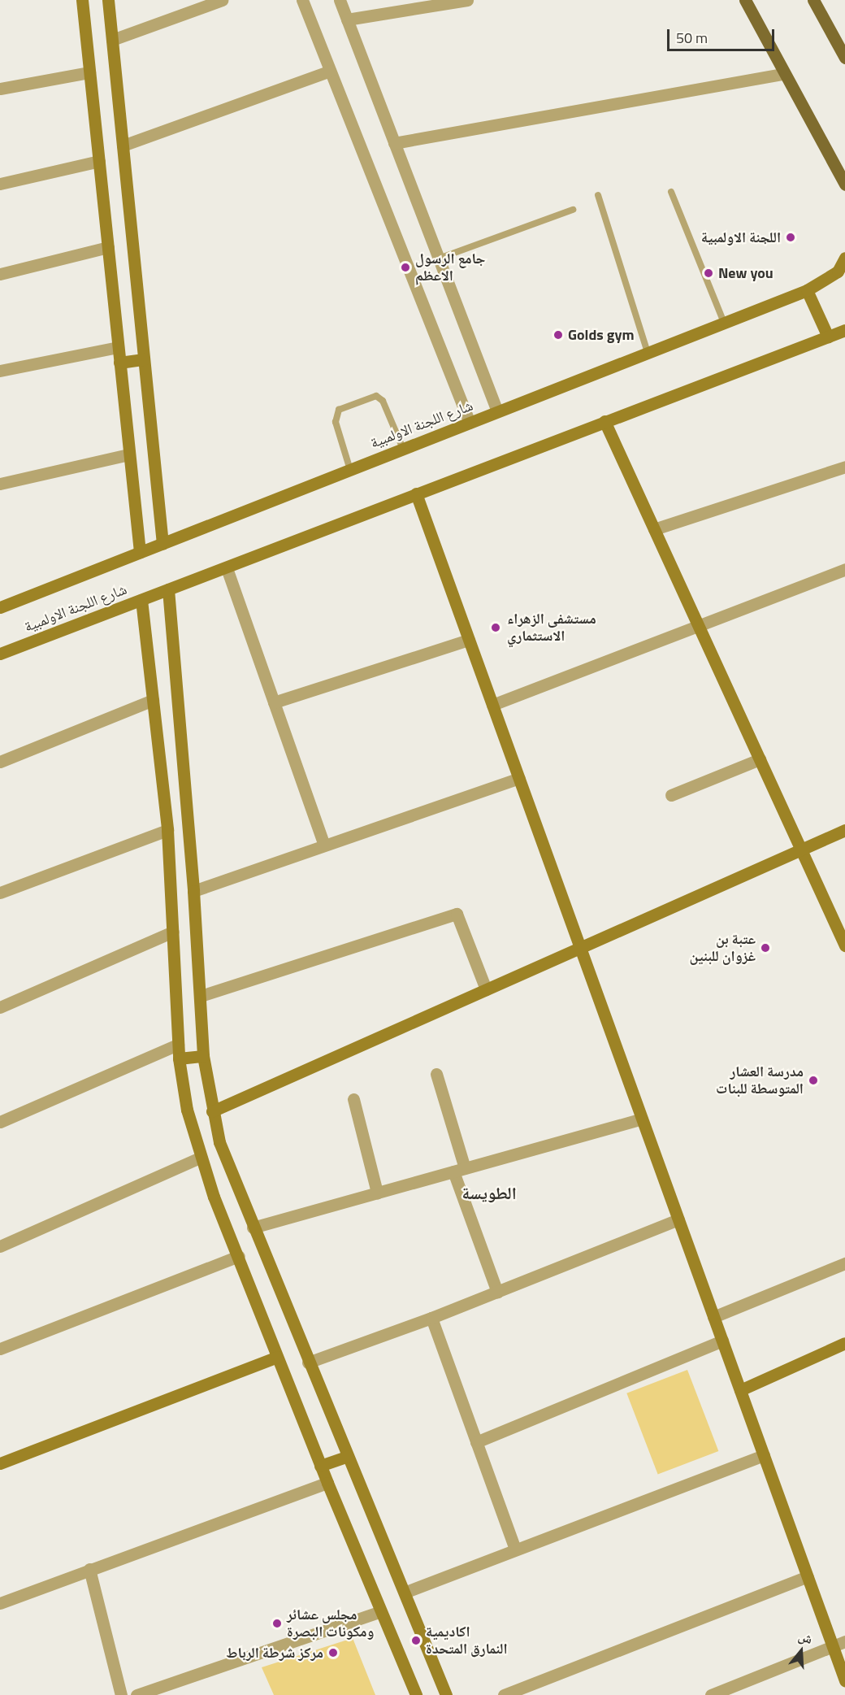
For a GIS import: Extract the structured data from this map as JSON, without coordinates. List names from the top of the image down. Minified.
{"streets":{"main road":["شارع اللجنة الاولمبية"]},"districts":["الطويسة"],"places":["اللجنة الاولمبية","جامع الرسول الاعظم","New you","Golds gym","مستشفى الزهراء الاستثماري","عتبة بن غزوان للبنين","مدرسة العشار المتوسطة للبنات","مجلس عشائر ومكونات البصرة","اكاديمية النمارق المتحدة","مركز شرطة الرباط"],"scale_bar":"50 m","north":"top"}
